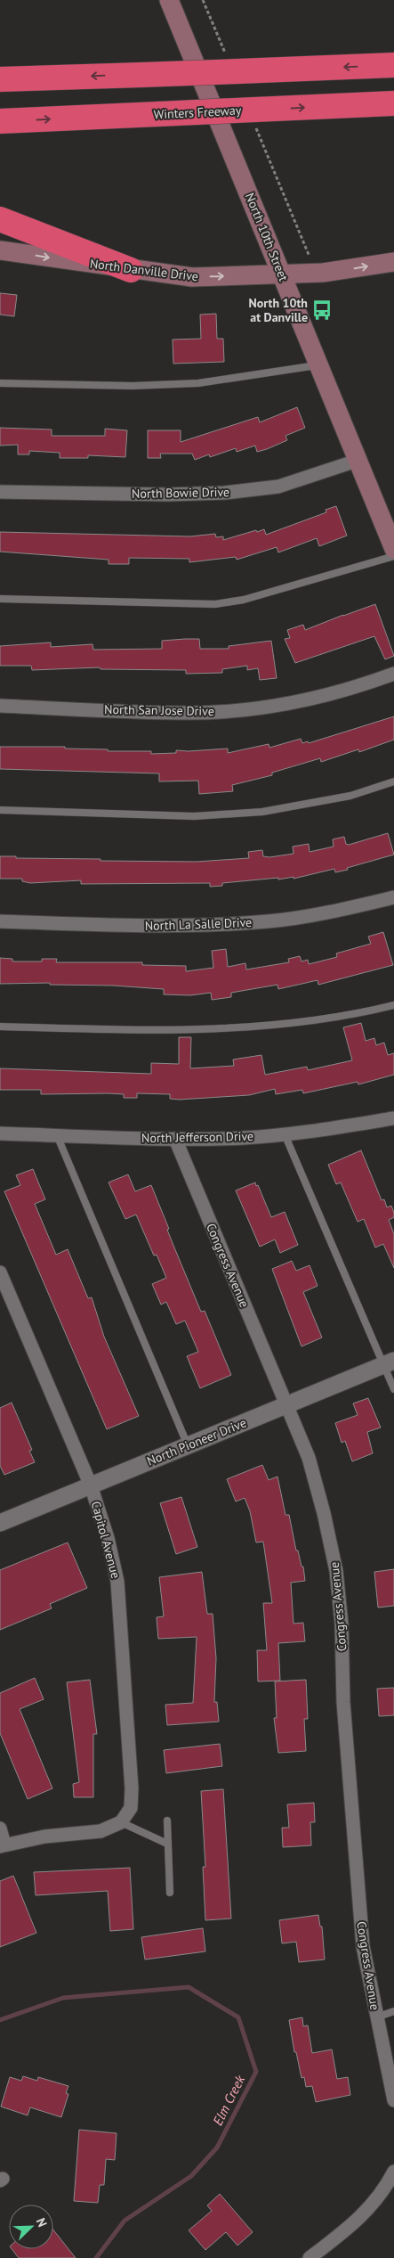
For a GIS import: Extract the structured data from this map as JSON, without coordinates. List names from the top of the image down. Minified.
{"streets":{"highway":["Winters Freeway"],"main road":["North 10th Street","North Danville Drive"],"street":["North Bowie Drive","North San Jose Drive","North La Salle Drive","North Jefferson Drive","Congress Avenue","North Pioneer Drive","Capitol Avenue"]},"crossings":[["North 10th Street","North Danville Drive"],["North 10th Street","North Bowie Drive"],["North Jefferson Drive","Congress Avenue"],["Congress Avenue","North Pioneer Drive"],["North Pioneer Drive","Capitol Avenue"]],"one_way":["North Danville Drive"],"water":["Elm Creek"],"places":{"bus stop":["North 10th at Danville"]},"north":"top right"}
